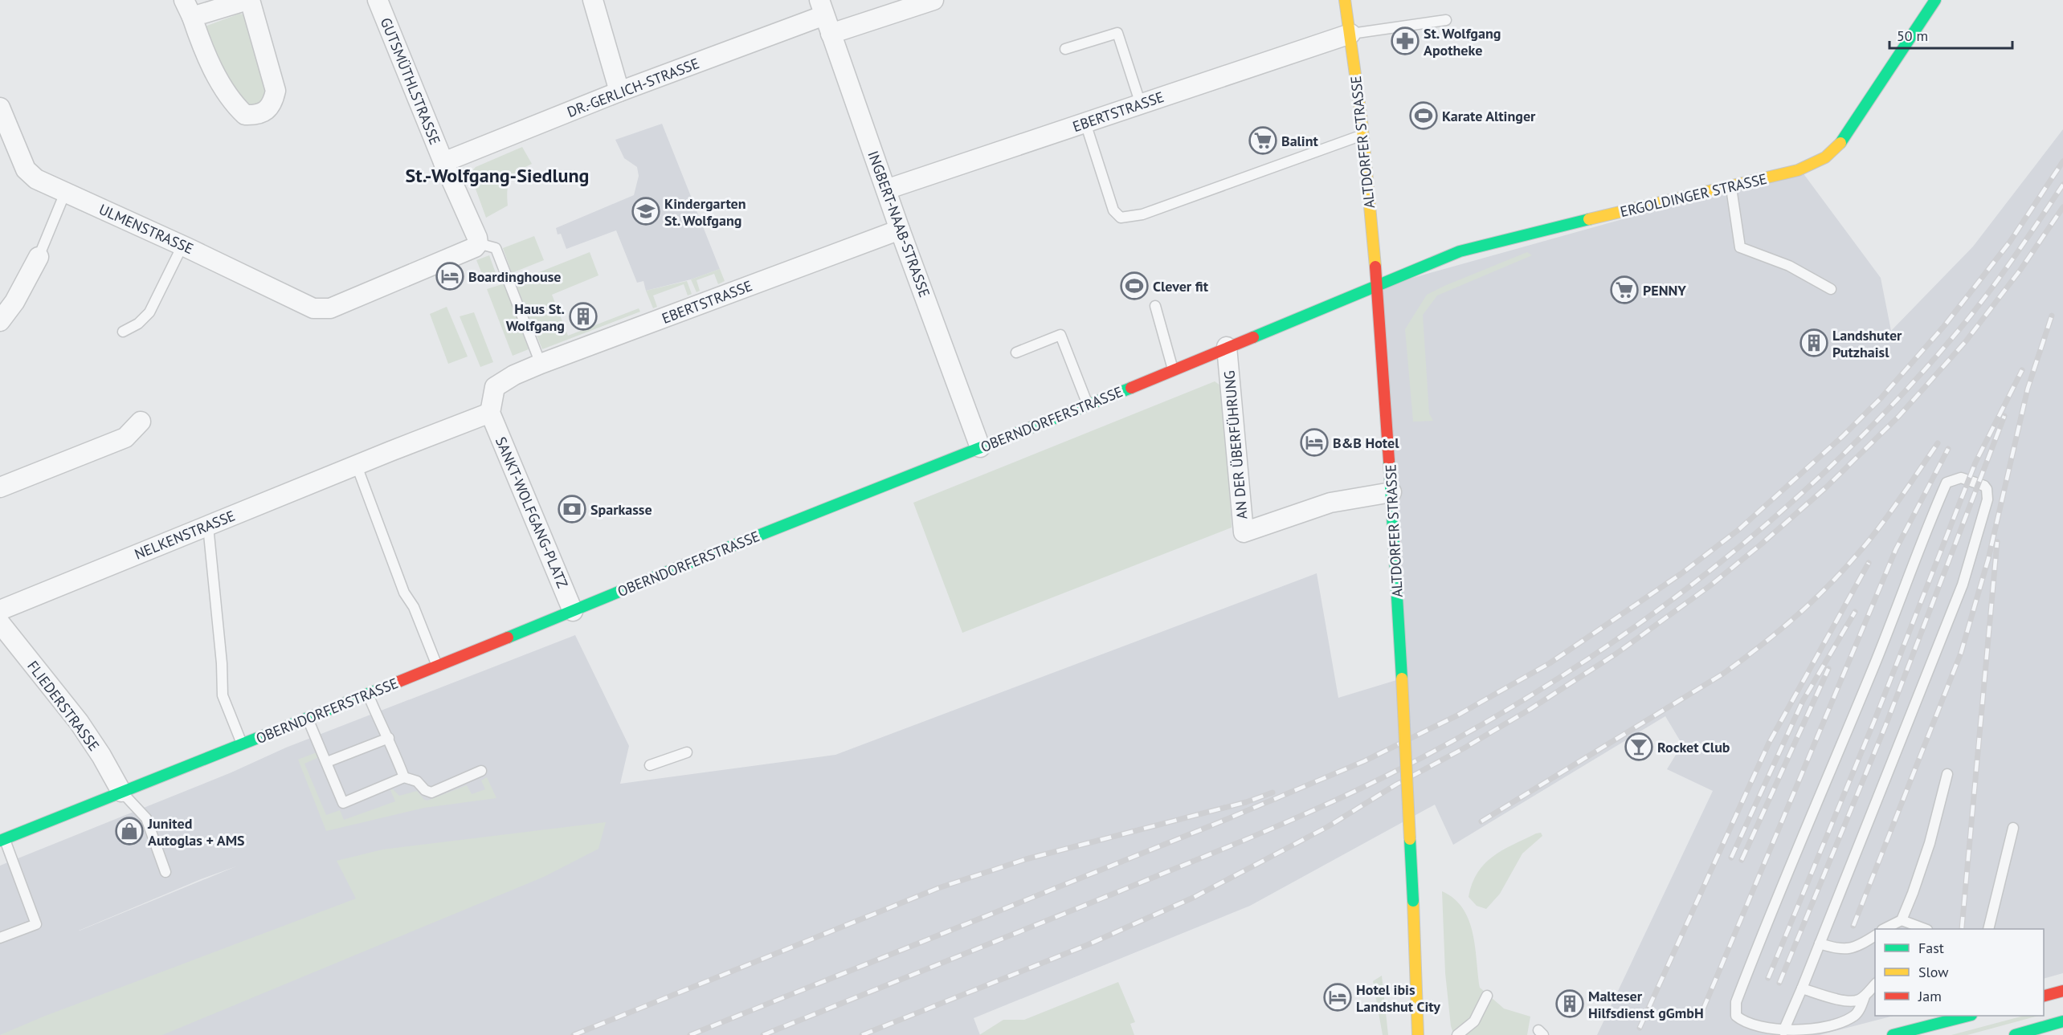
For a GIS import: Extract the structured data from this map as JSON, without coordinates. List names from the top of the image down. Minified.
{"streets":{"main road":["ALTDORFER STRASSE","ERGOLDINGER STRASSE","OBERNDORFERSTRASSE"],"street":["GUTSMÜTHLSTRASSE","DR.-GERLICH-STRASSE","EBERTSTRASSE","INGBERT-NAAB-STRASSE","ULMENSTRASSE","AN DER ÜBERFÜHRUNG","SANKT-WOLFGANG-PLATZ","NELKENSTRASSE","FLIEDERSTRASSE"]},"crossings":[["GUTSMÜTHLSTRASSE","DR.-GERLICH-STRASSE"],["DR.-GERLICH-STRASSE","INGBERT-NAAB-STRASSE"],["EBERTSTRASSE","ALTDORFER STRASSE"],["EBERTSTRASSE","INGBERT-NAAB-STRASSE"],["EBERTSTRASSE","SANKT-WOLFGANG-PLATZ"],["ALTDORFER STRASSE","ERGOLDINGER STRASSE"],["ALTDORFER STRASSE","OBERNDORFERSTRASSE"],["ALTDORFER STRASSE","AN DER ÜBERFÜHRUNG"],["ERGOLDINGER STRASSE","OBERNDORFERSTRASSE"],["INGBERT-NAAB-STRASSE","OBERNDORFERSTRASSE"],["OBERNDORFERSTRASSE","AN DER ÜBERFÜHRUNG"],["OBERNDORFERSTRASSE","SANKT-WOLFGANG-PLATZ"],["OBERNDORFERSTRASSE","FLIEDERSTRASSE"]],"districts":["St.-Wolfgang-Siedlung"],"places":{"pharmacy":["St. Wolfgang Apotheke"],"sports":["Karate Altinger","Clever fit"],"supermarket":["Balint","PENNY"],"school or university":["Kindergarten St. Wolfgang"],"hotel":["Boardinghouse","B&B Hotel","Hotel ibis Landshut City"],"building":["Haus St. Wolfgang","Landshuter Putzhaisl","Malteser Hilfsdienst gGmbH"],"bank":["Sparkasse"],"bar":["Rocket Club"],"shop":["Junited Autoglas + AMS"]},"legend":["Fast","Slow","Jam"],"scale_bar":"50 m"}
